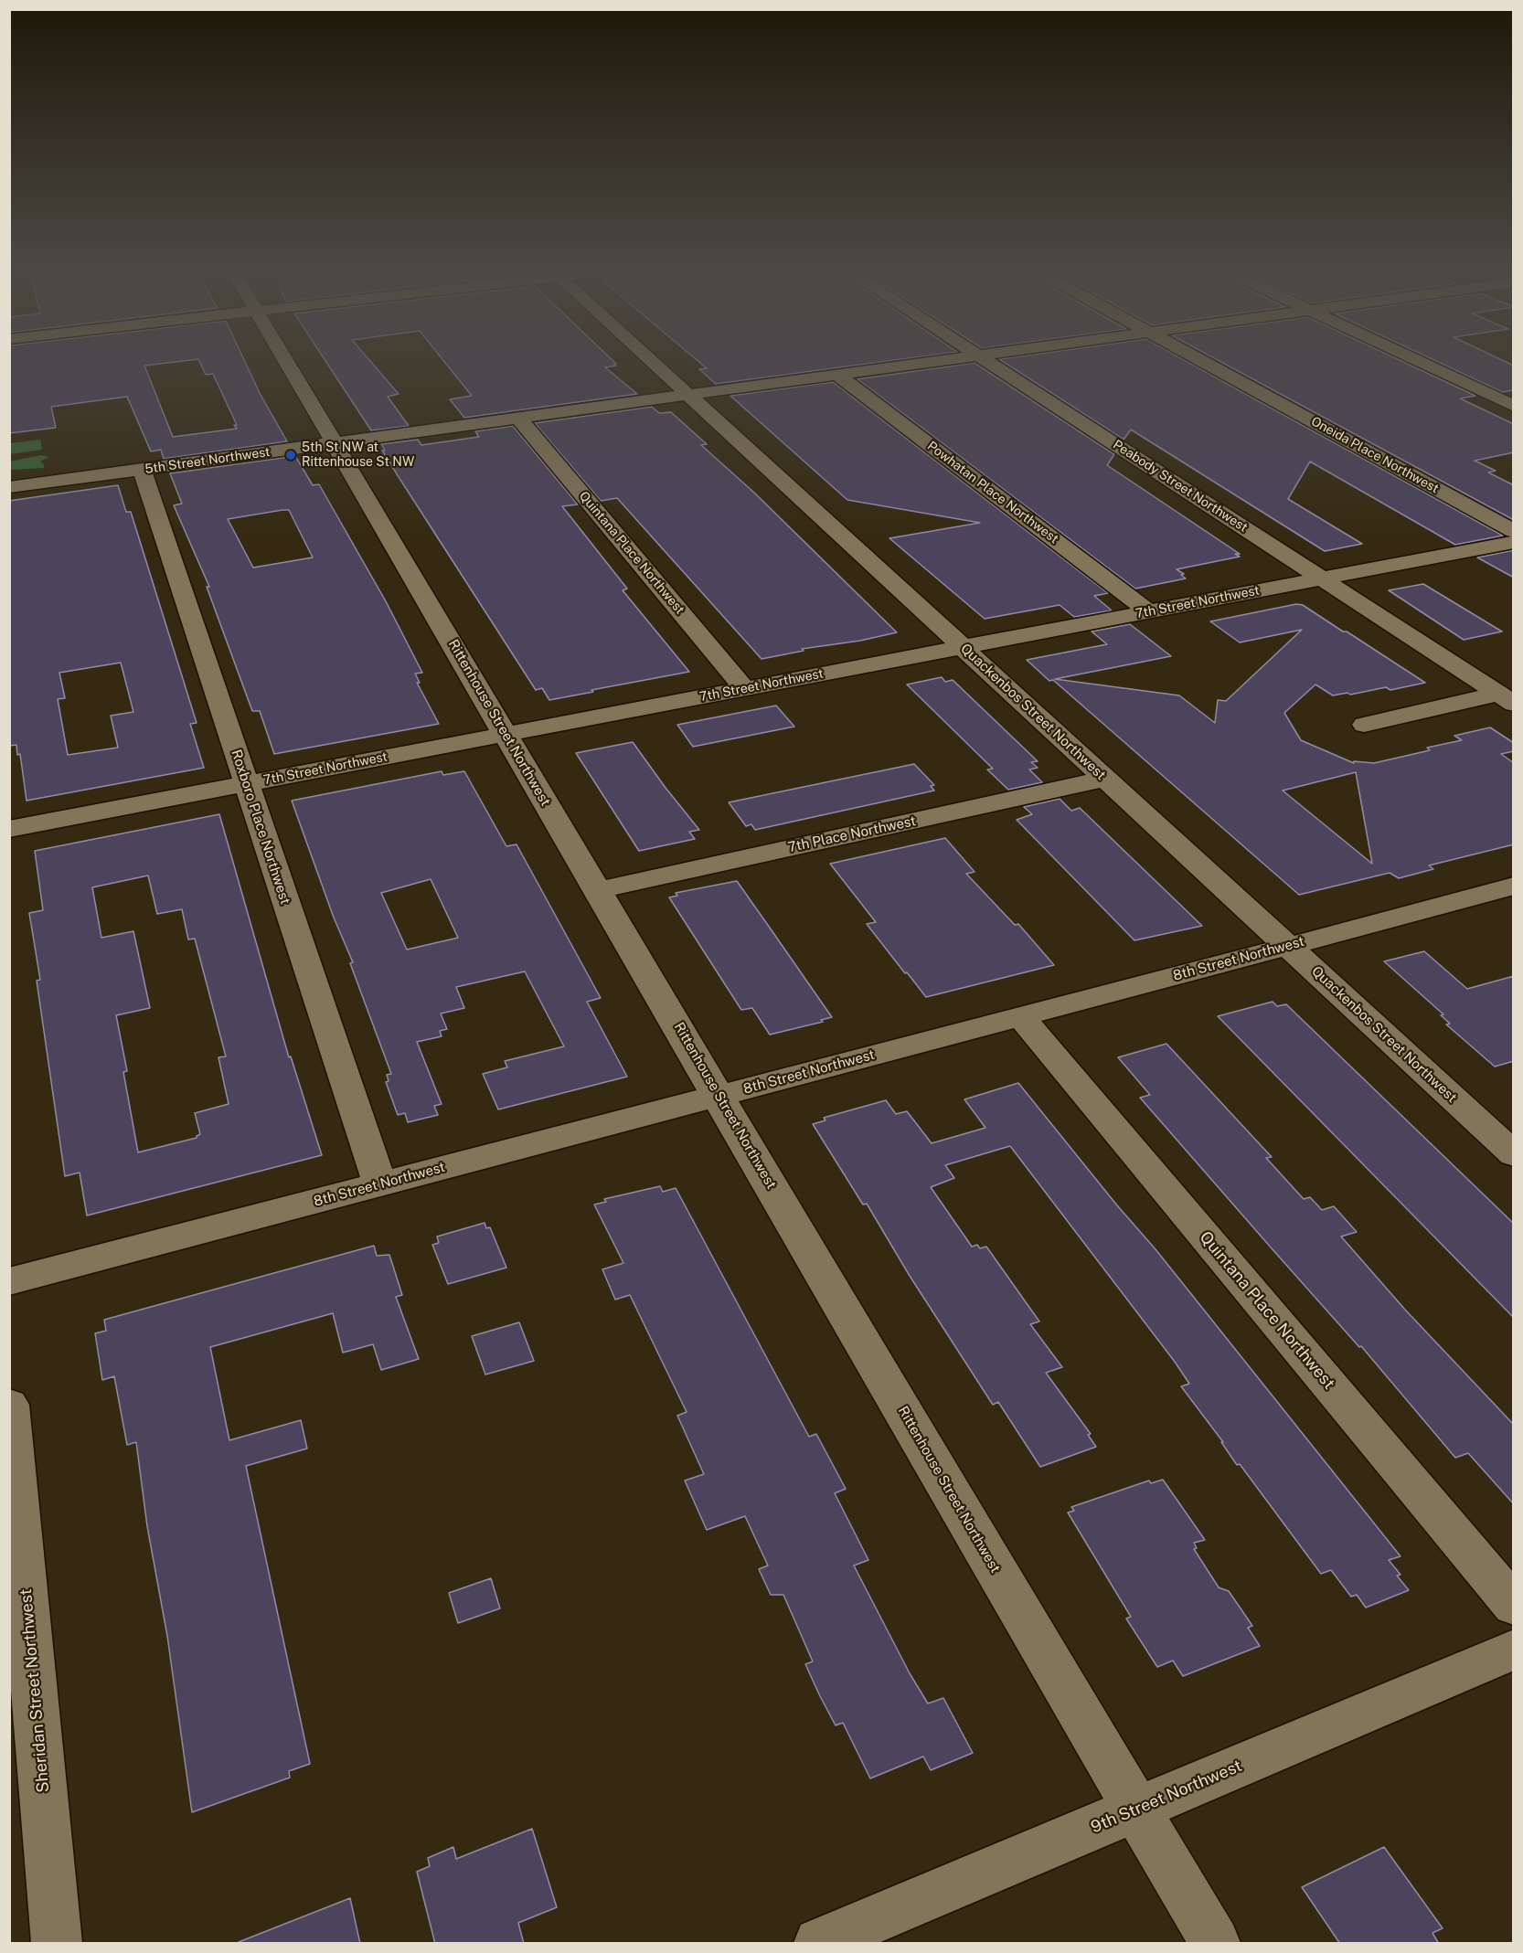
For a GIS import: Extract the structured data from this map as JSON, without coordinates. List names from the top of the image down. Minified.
{"streets":{"street":["Oneida Place Northwest","5th Street Northwest","Peabody Street Northwest","Powhatan Place Northwest","Quintana Place Northwest","7th Street Northwest","Quackenbos Street Northwest","Rittenhouse Street Northwest","Roxboro Place Northwest","7th Place Northwest","8th Street Northwest","Sheridan Street Northwest","9th Street Northwest"]},"crossings":[["5th Street Northwest","Powhatan Place Northwest"],["5th Street Northwest","Quintana Place Northwest"],["5th Street Northwest","Quackenbos Street Northwest"],["5th Street Northwest","Rittenhouse Street Northwest"],["5th Street Northwest","Roxboro Place Northwest"],["Peabody Street Northwest","7th Street Northwest"],["Powhatan Place Northwest","7th Street Northwest"],["Quintana Place Northwest","7th Street Northwest"],["Quintana Place Northwest","8th Street Northwest"],["7th Street Northwest","Quackenbos Street Northwest"],["7th Street Northwest","Rittenhouse Street Northwest"],["7th Street Northwest","Roxboro Place Northwest"],["Quackenbos Street Northwest","7th Place Northwest"],["Quackenbos Street Northwest","8th Street Northwest"],["Rittenhouse Street Northwest","7th Place Northwest"],["Rittenhouse Street Northwest","8th Street Northwest"],["Rittenhouse Street Northwest","9th Street Northwest"],["Roxboro Place Northwest","8th Street Northwest"]],"places":["5th St NW at Rittenhouse St NW"]}
